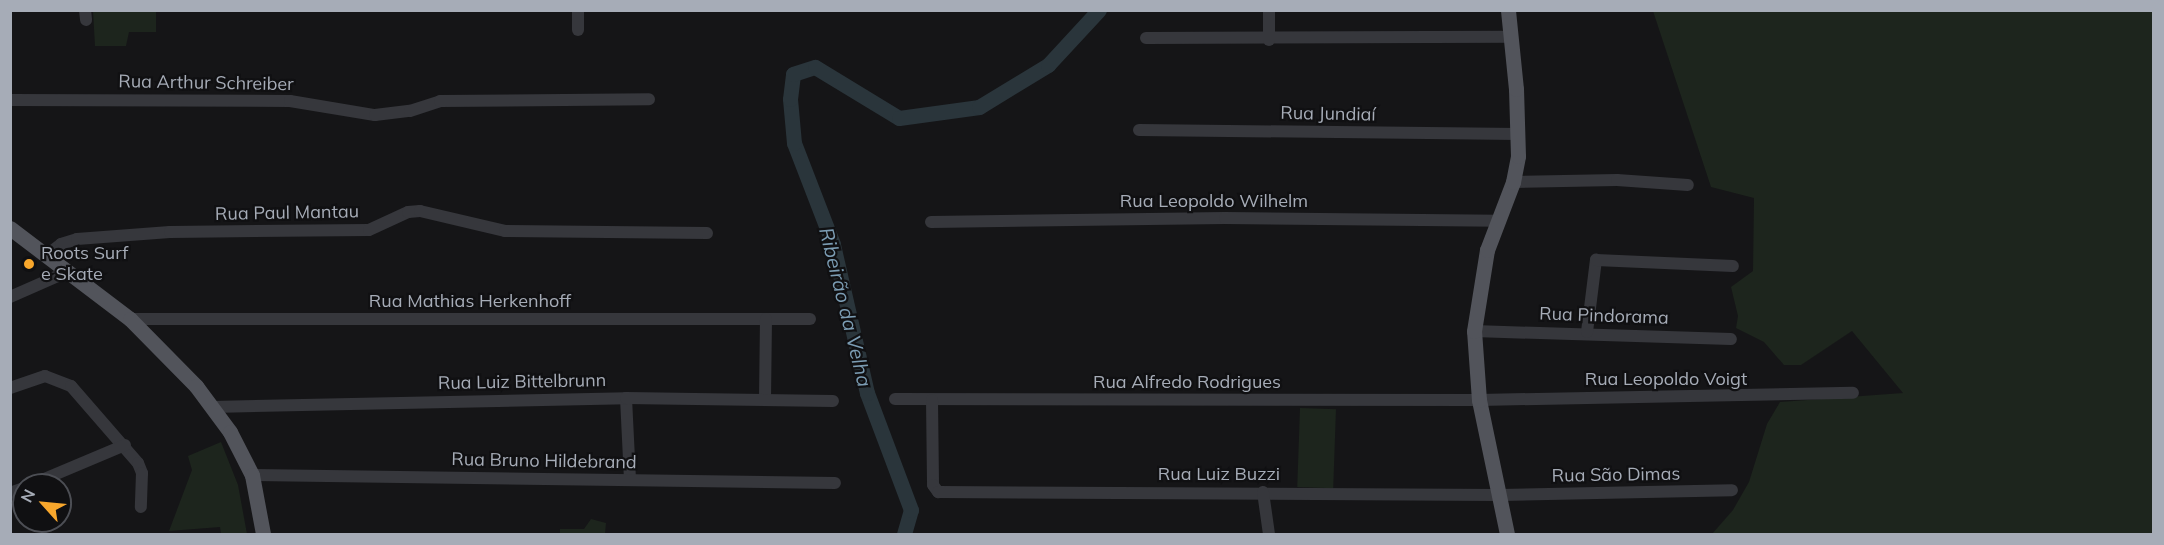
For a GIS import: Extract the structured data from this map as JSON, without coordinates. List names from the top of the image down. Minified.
{"streets":{"street":["Rua Arthur Schreiber","Rua Jundiaí","Rua Leopoldo Wilhelm","Rua Paul Mantau","Rua Mathias Herkenhoff","Rua Pindorama","Rua Leopoldo Voigt","Rua Luiz Bittelbrunn","Rua Alfredo Rodrigues","Rua Bruno Hildebrand","Rua Luiz Buzzi","Rua São Dimas"]},"crossings":[["Rua Leopoldo Voigt","Rua Alfredo Rodrigues"],["Rua Alfredo Rodrigues","Rua Luiz Buzzi"],["Rua Luiz Buzzi","Rua São Dimas"]],"water":["Ribeirão da Velha"],"places":["Roots Surf e Skate"],"north":"top left"}
